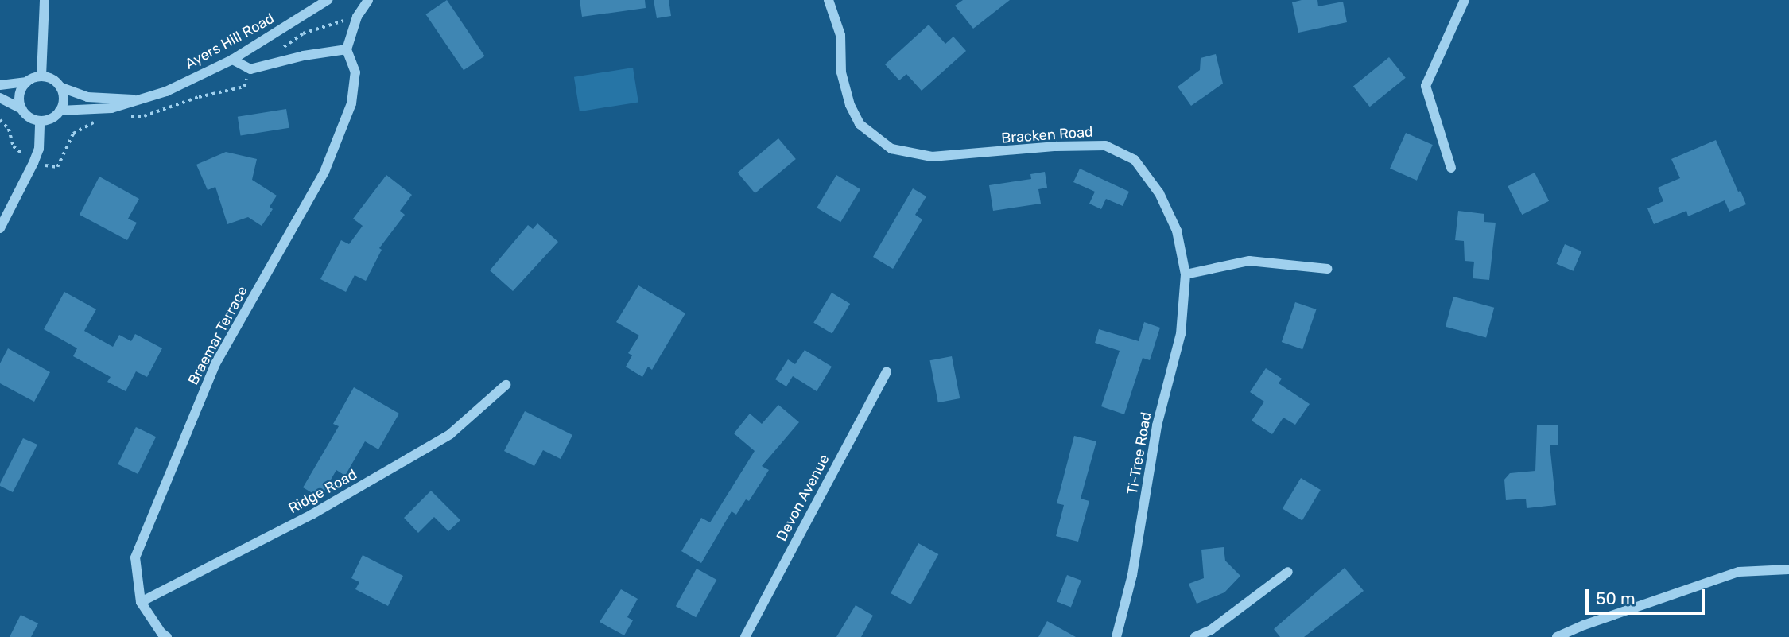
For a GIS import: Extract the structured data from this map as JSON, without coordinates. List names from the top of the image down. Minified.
{"streets":{"street":["Ayers Hill Road","Bracken Road","Braemar Terrace","Ti-Tree Road","Ridge Road","Devon Avenue"]},"crossings":[["Bracken Road","Ti-Tree Road"],["Braemar Terrace","Ridge Road"]],"scale_bar":"50 m"}
